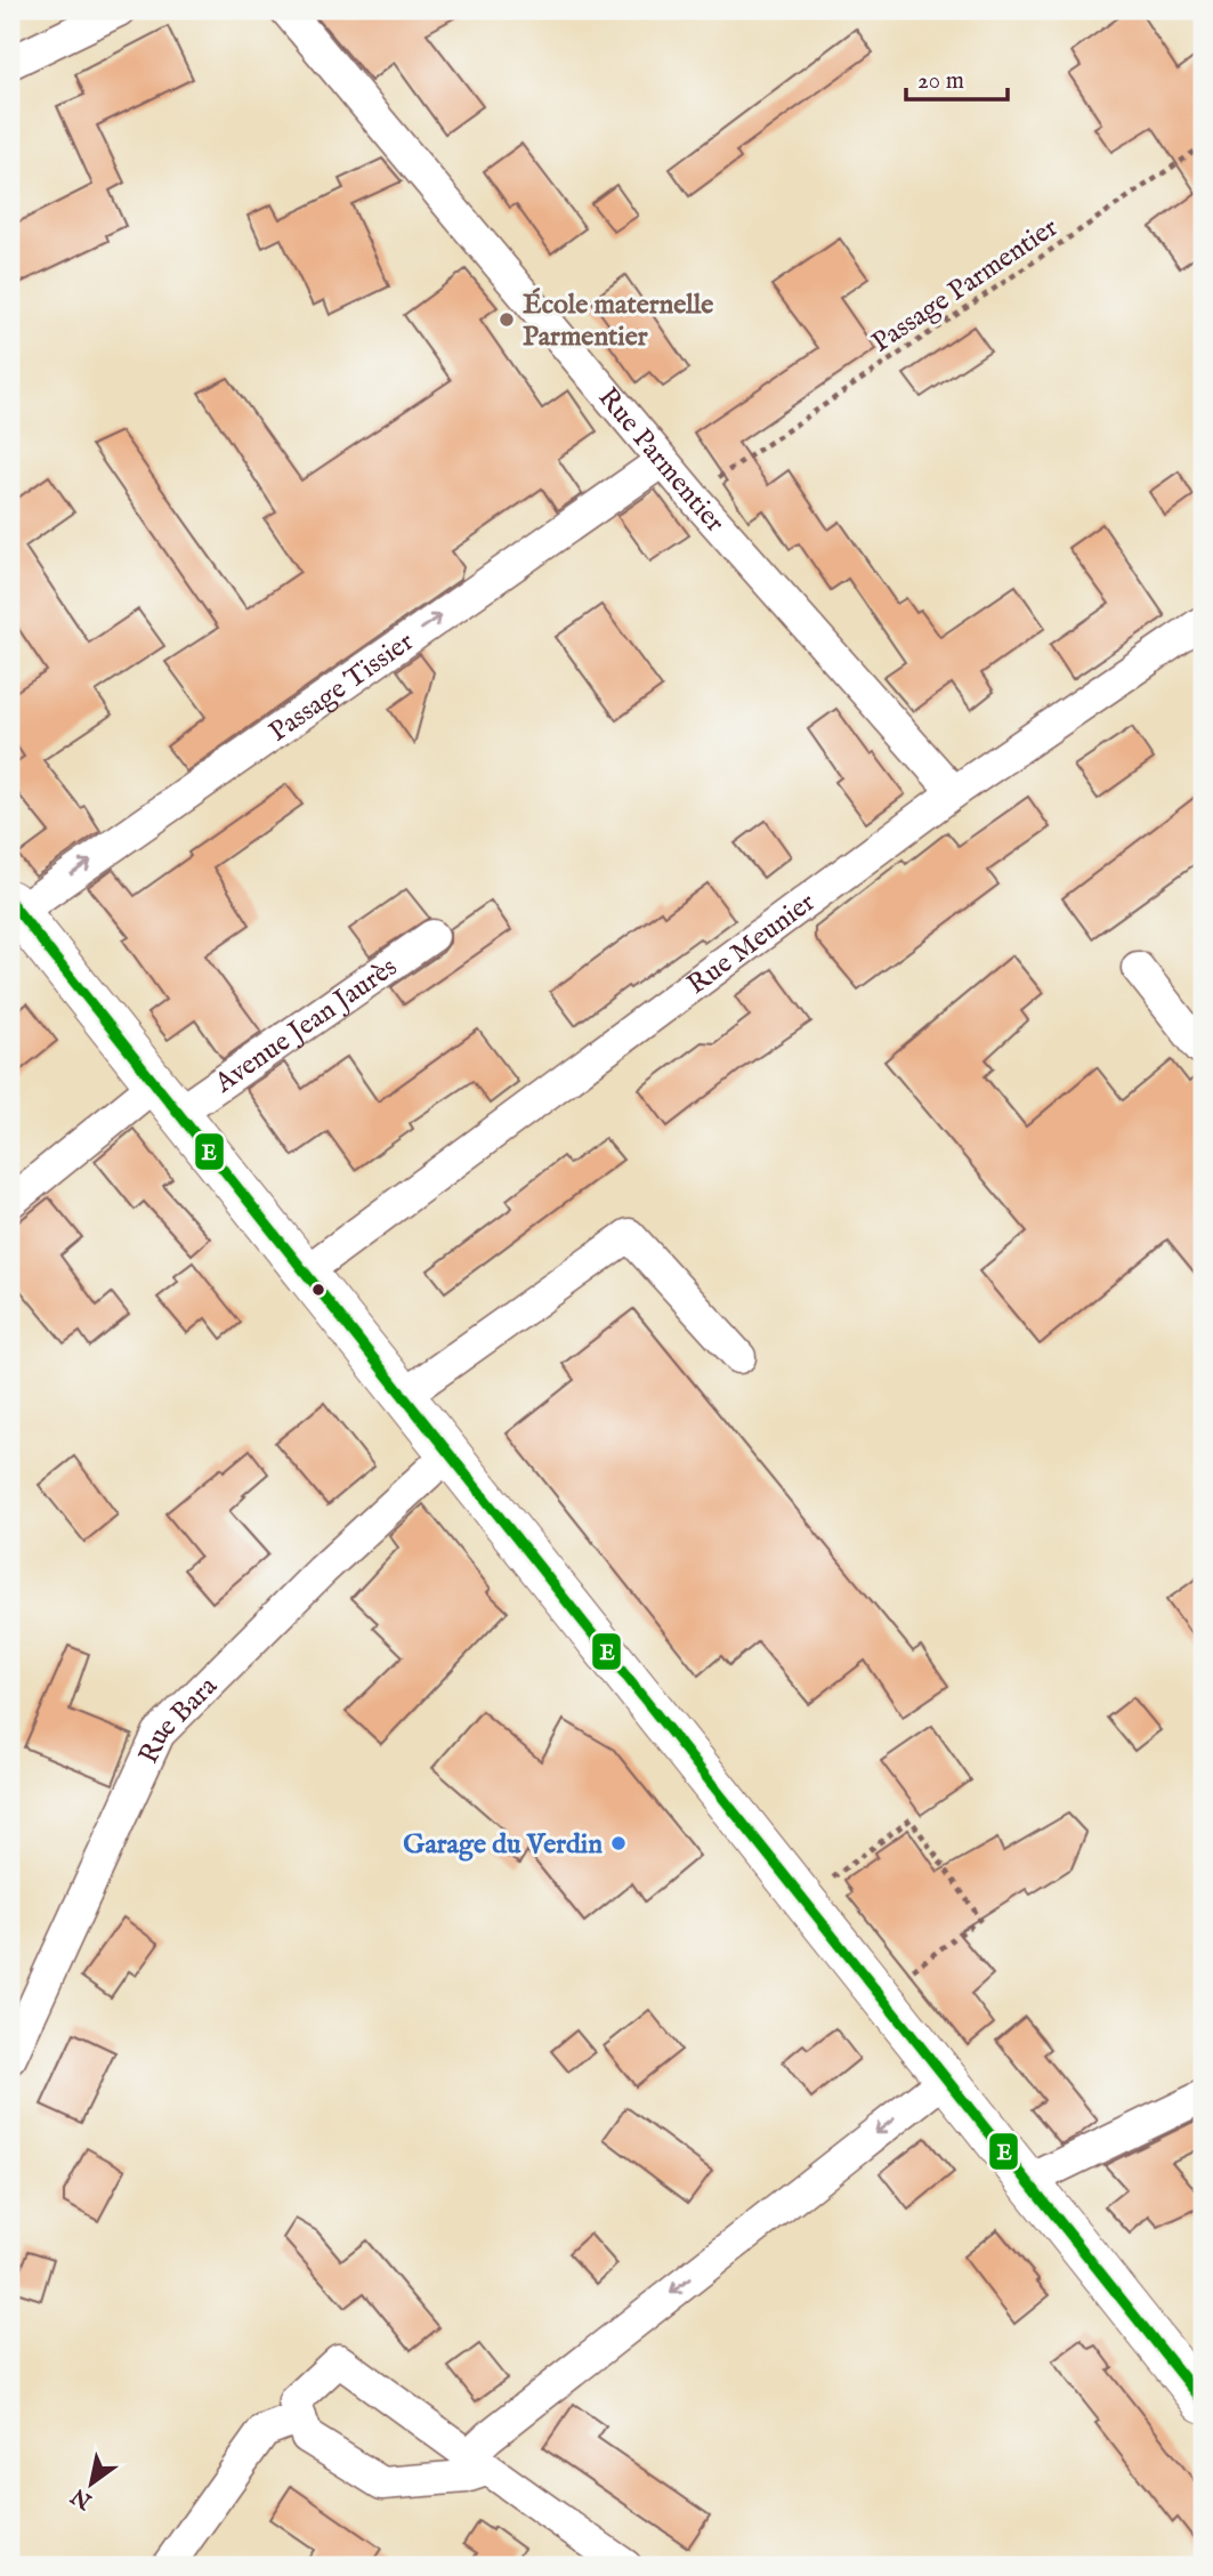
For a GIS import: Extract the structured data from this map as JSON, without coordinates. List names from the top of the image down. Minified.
{"streets":{"street":["Rue Parmentier","Passage Tissier","Rue Meunier","Avenue Jean Jaurès","Rue Bara"],"path":["Passage Parmentier"]},"crossings":[["Rue Parmentier","Passage Tissier"],["Rue Parmentier","Rue Meunier"]],"one_way":["Passage Tissier"],"places":["École maternelle Parmentier","Garage du Verdin"],"lines":["transit line E"],"scale_bar":"20 m","north":"bottom left"}
